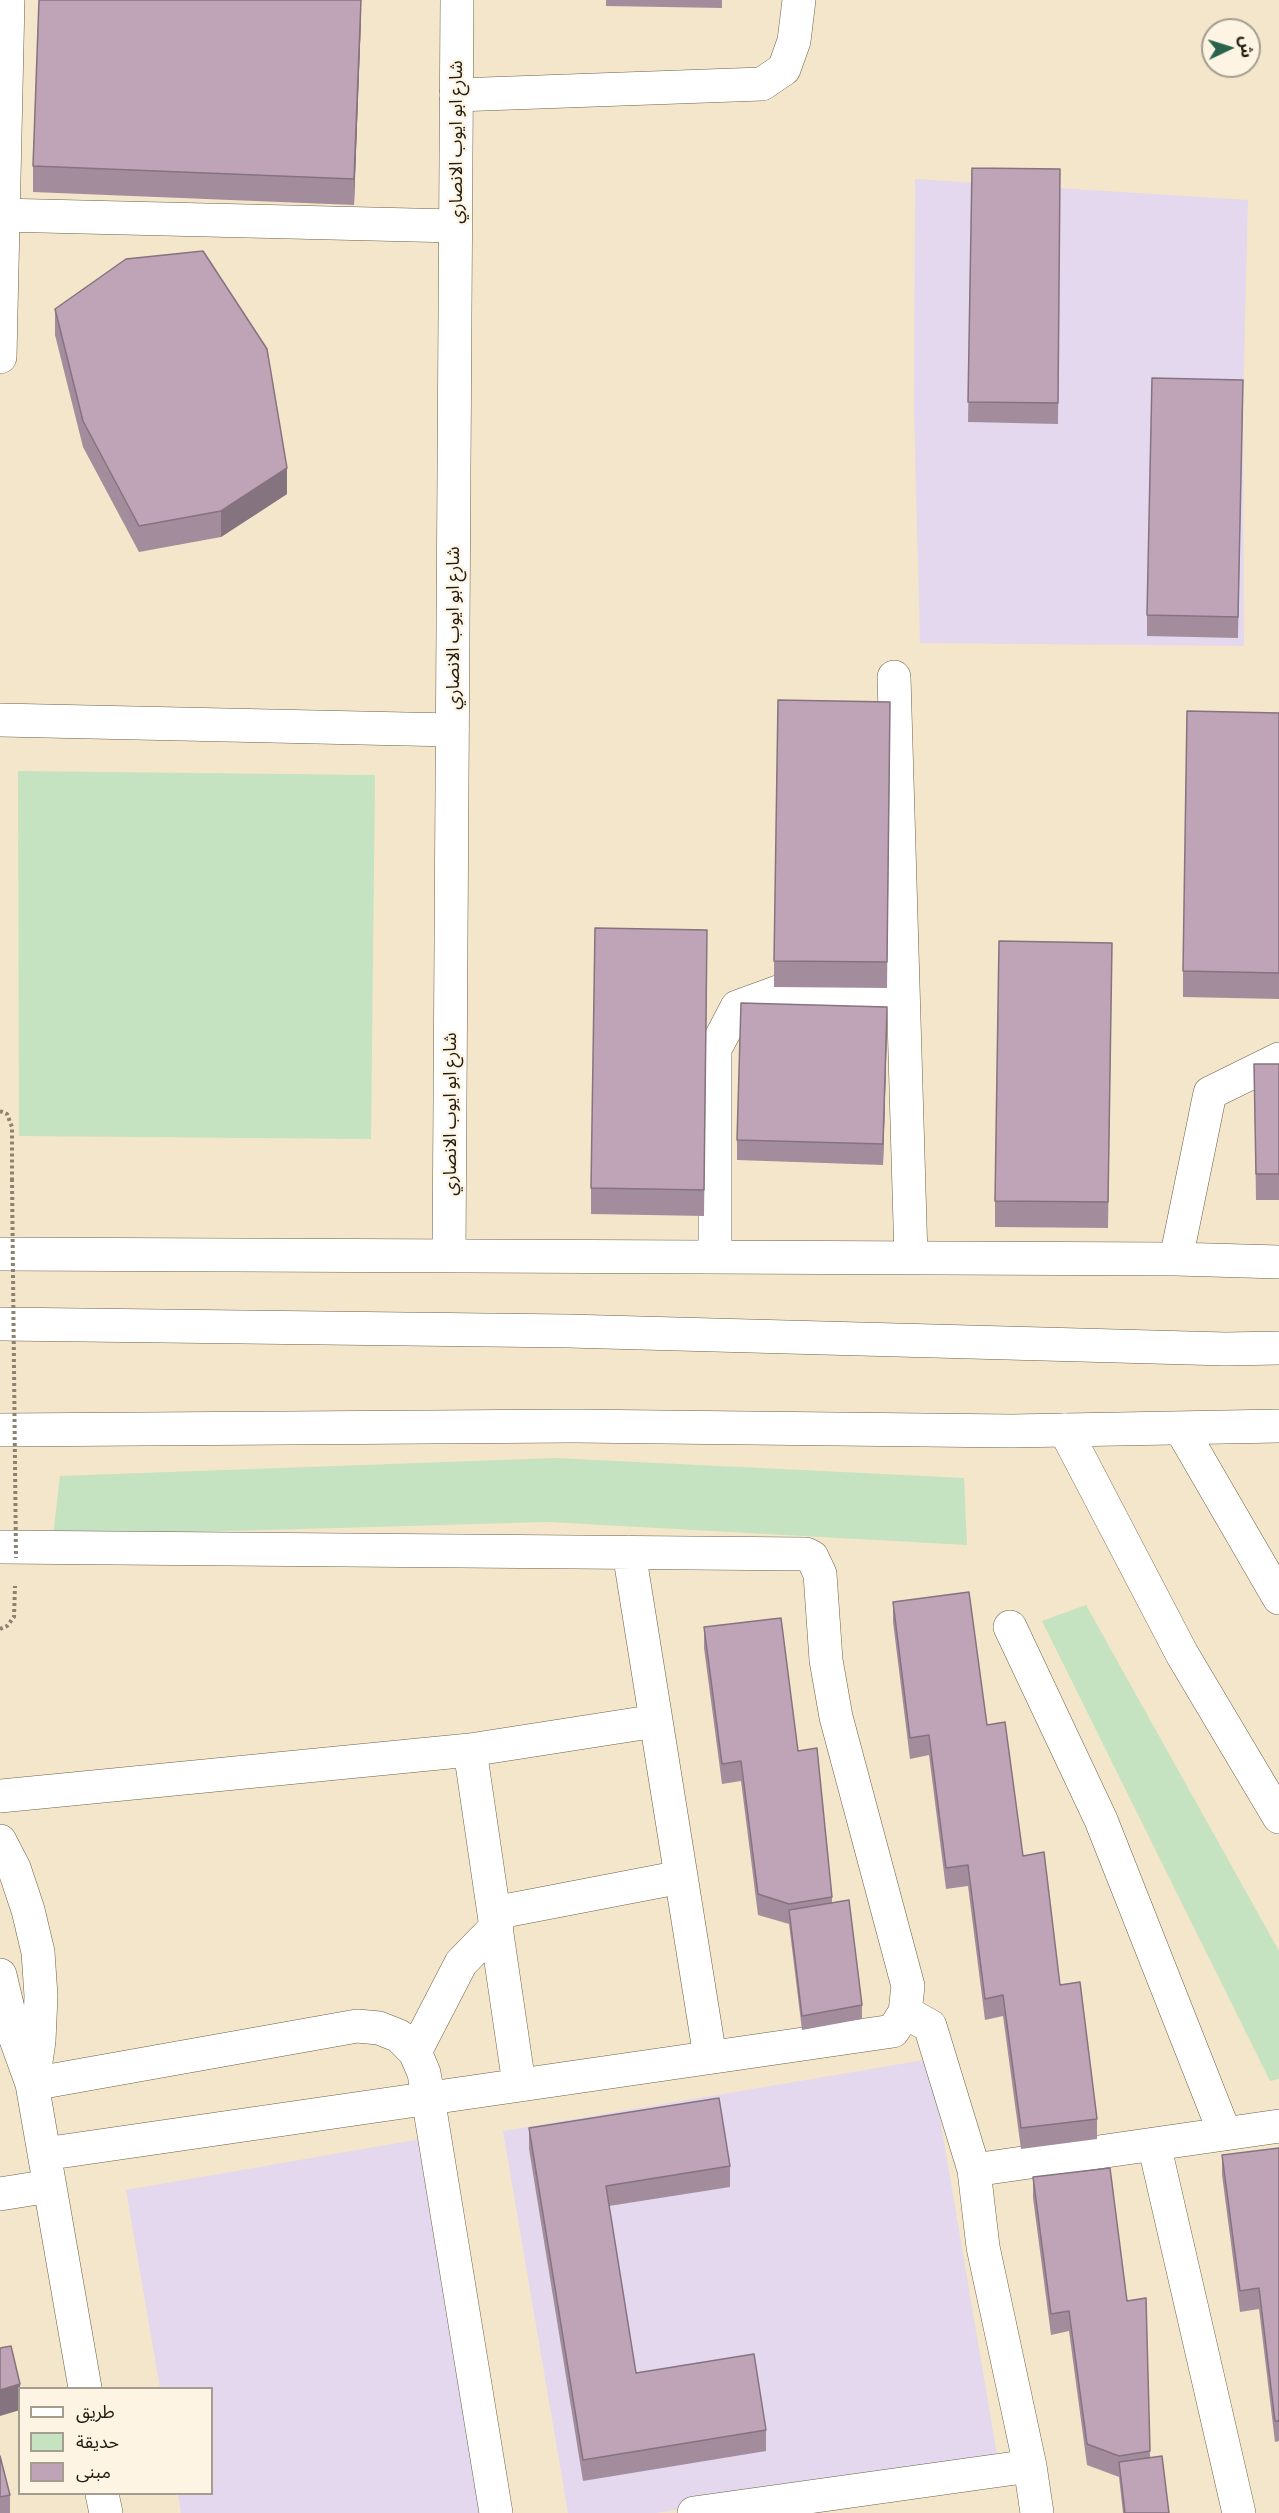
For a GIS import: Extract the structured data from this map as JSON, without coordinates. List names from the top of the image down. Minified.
{"streets":{"street":["شارع ابو ايوب الانصاري"]},"legend":["طريق","حديقة","مبنى"],"north":"right"}
